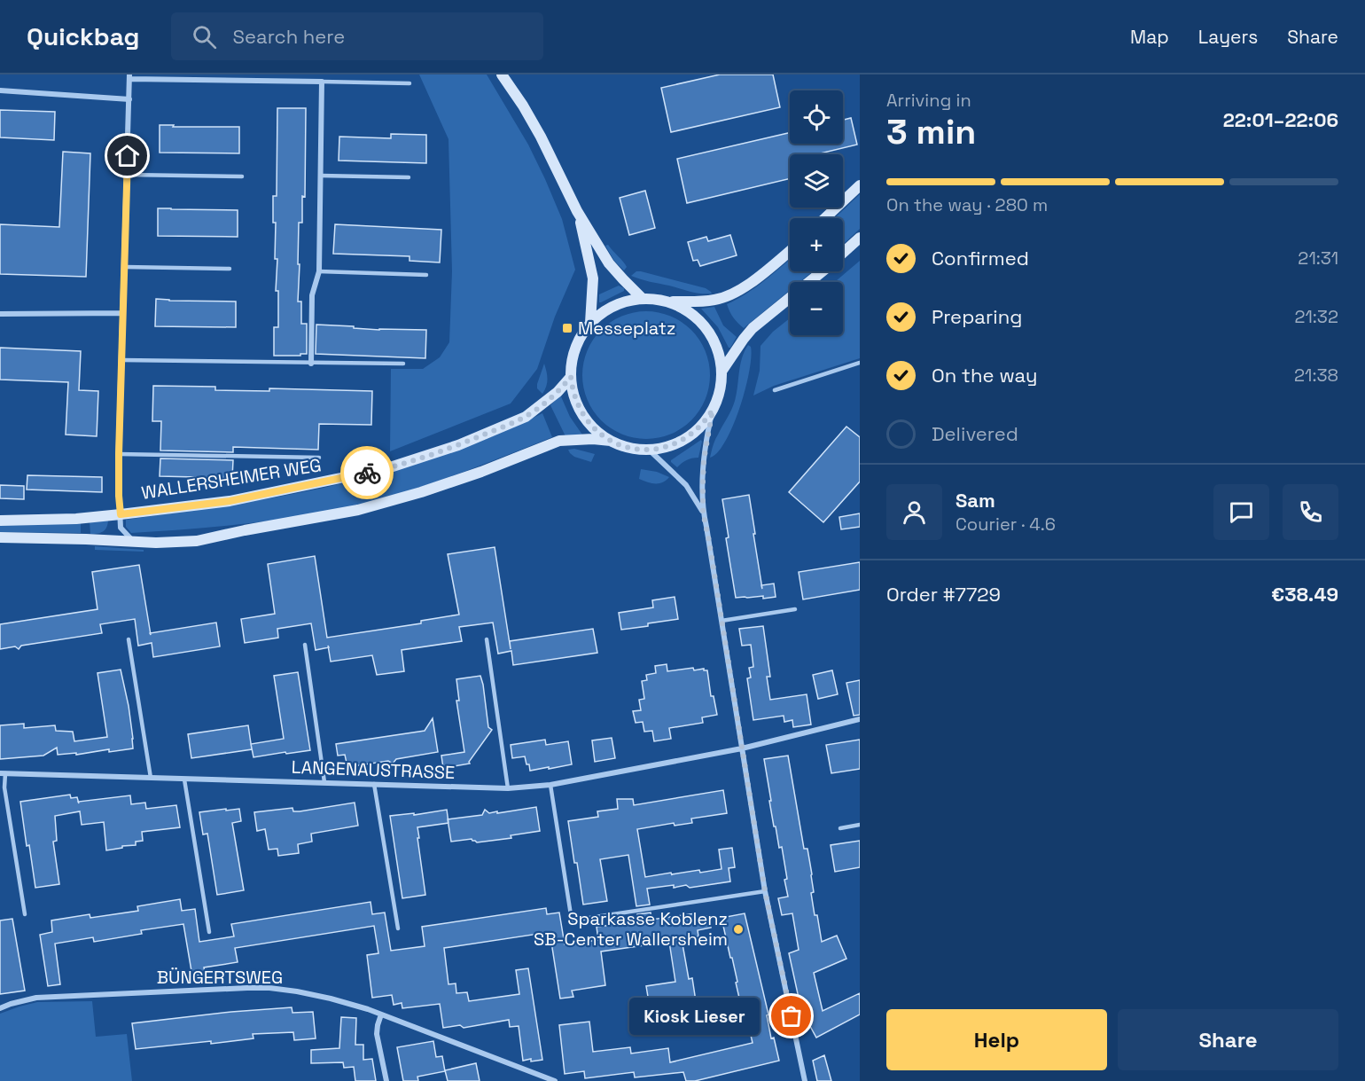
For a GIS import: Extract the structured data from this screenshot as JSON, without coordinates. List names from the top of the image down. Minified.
{"streets":{"main road":["WALLERSHEIMER WEG"],"street":["LANGENAUSTRASSE","BÜNGERTSWEG"]},"places":{"transit":["Messeplatz"],"other":["Sparkasse Koblenz SB-Center Wallersheim","Kiosk Lieser"]},"page":{"header":"Quickbag","search":"Search here","nav":["Map","Layers","Share"],"heading":["3 min","Arriving in","22:01–22:06"],"panel":["Sam","Courier · 4.6","Order #7729","€38.49"],"map_buttons":["+","−"],"bar":"On the way · 280 m","list":[["Confirmed","21:31"],["Preparing","21:32"],["On the way","21:38"],"Delivered"],"bubble":"Kiosk Lieser","buttons":["Help","Share"]}}
